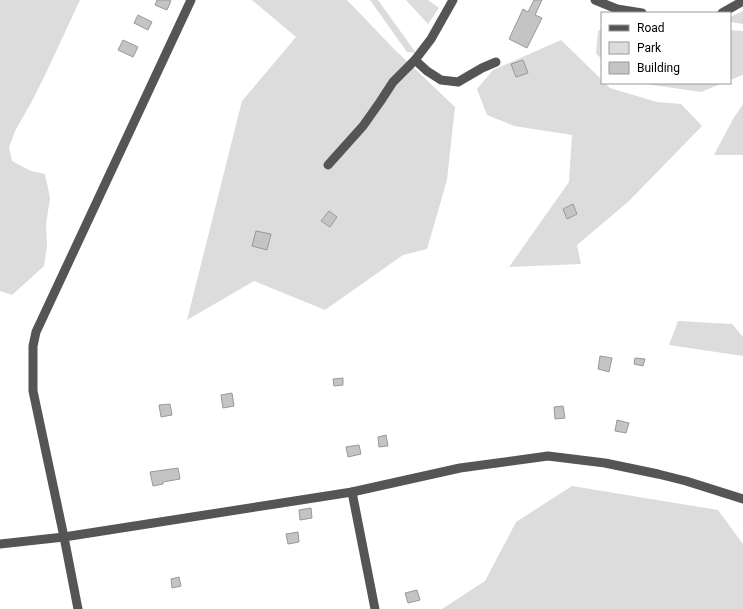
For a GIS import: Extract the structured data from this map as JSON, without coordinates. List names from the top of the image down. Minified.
{"legend":["Road","Park","Building"]}
